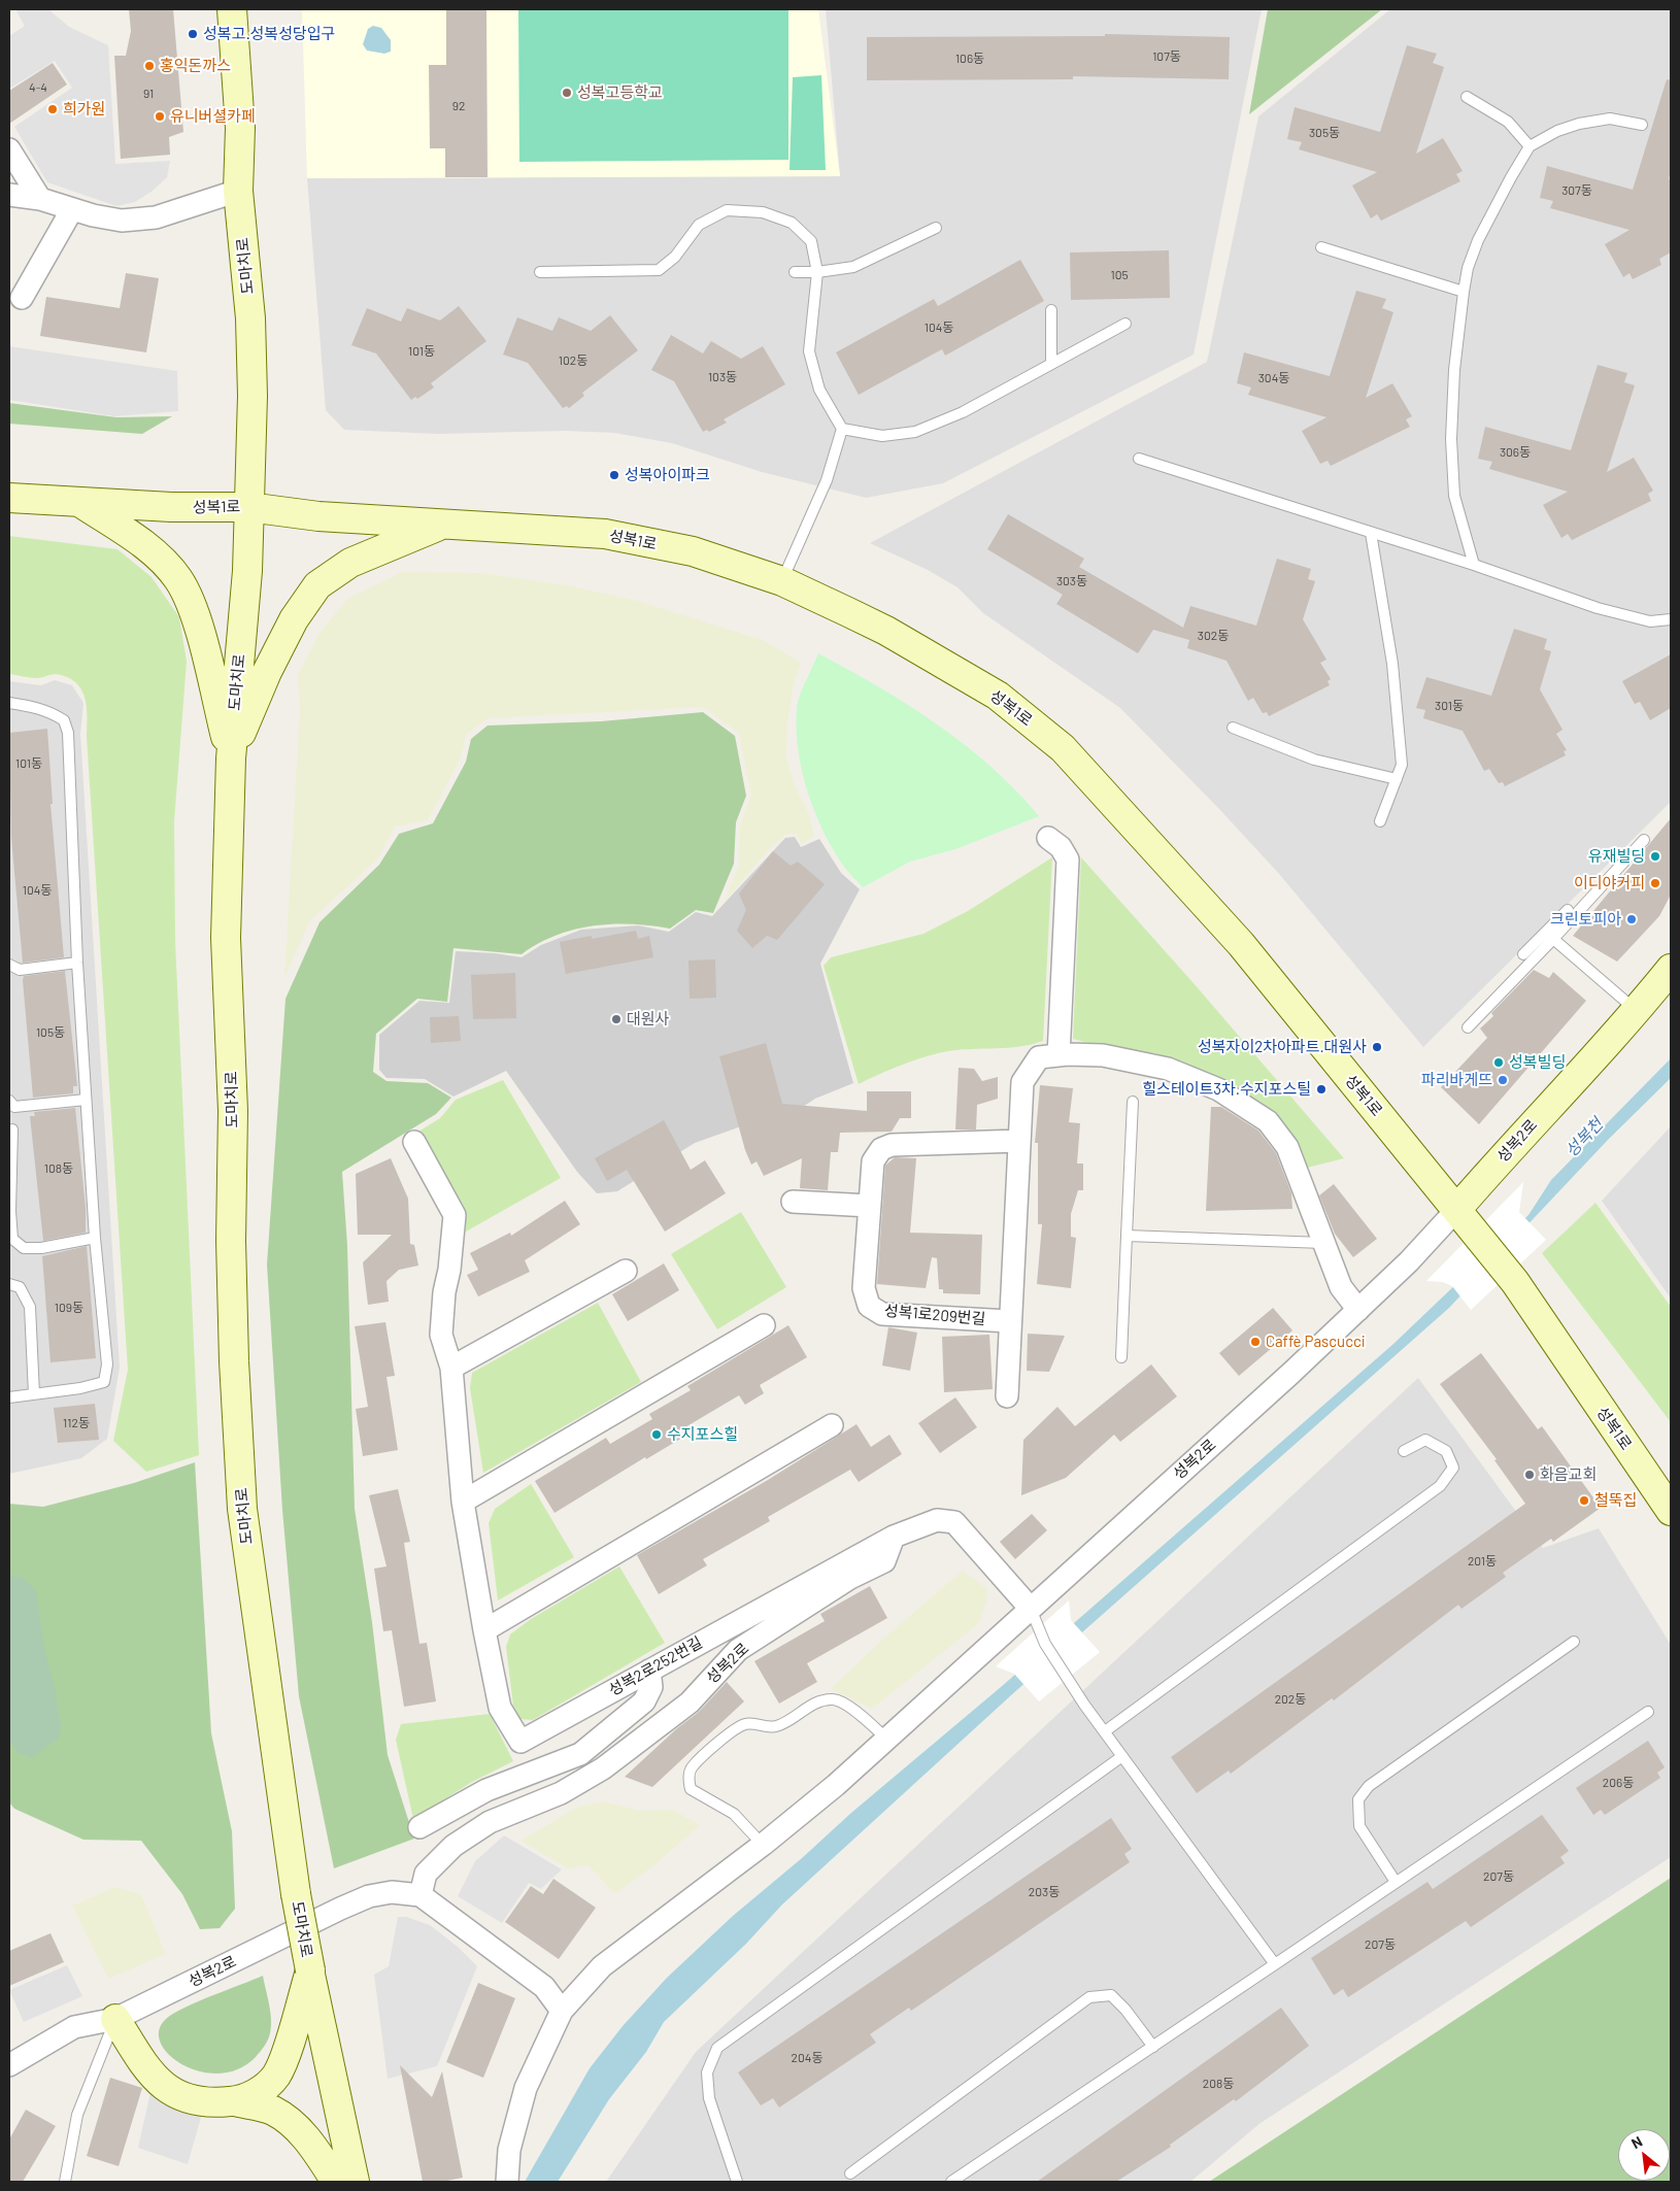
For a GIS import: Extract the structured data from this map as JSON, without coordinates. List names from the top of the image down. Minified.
{"streets":{"main road":["도마치로","성복1로","성복2로"],"street":["성복1로209번길","성복2로252번길"]},"crossings":[["도마치로","성복1로"],["성복1로","성복2로"],["성복2로","성복2로252번길"]],"water":["성복천"],"places":["성복고.성복성당입구","홍익돈까스","성복고등학교","희가원","유니버셜카페","성복아이파크","유재빌딩","이디야커피","크린토피아","대원사","성복자이2차아파트.대원사","성복빌딩","파리바게뜨","힐스테이트3차.수지포스틸","Caffè Pascucci","수지포스힐","화음교회","철뚝집"],"house_numbers":["107동","106동","4-4","91","92","305동","307동","105","104동","101동","102동","103동","304동","306동","303동","302동","301동","101동","104동","105동","108동","109동","112동","201동","202동","206동","207동","203동","207동","204동","208동"],"north":"top left"}
